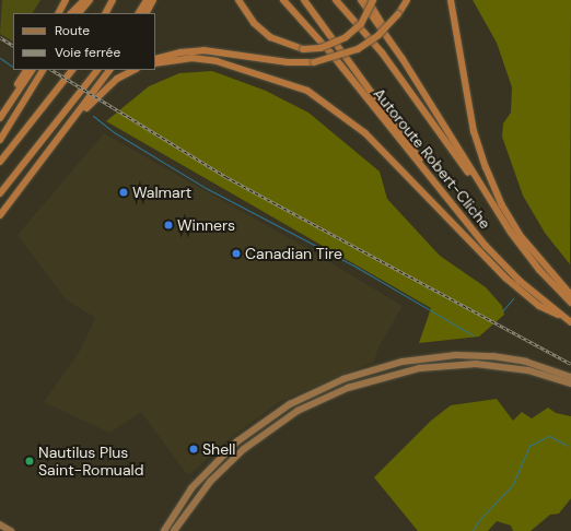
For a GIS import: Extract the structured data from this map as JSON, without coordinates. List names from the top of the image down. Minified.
{"streets":{"highway":["Autoroute Robert-Cliche"]},"places":["Walmart","Winners","Canadian Tire","Shell","Nautilus Plus Saint-Romuald"],"legend":["Route","Voie ferrée"]}
